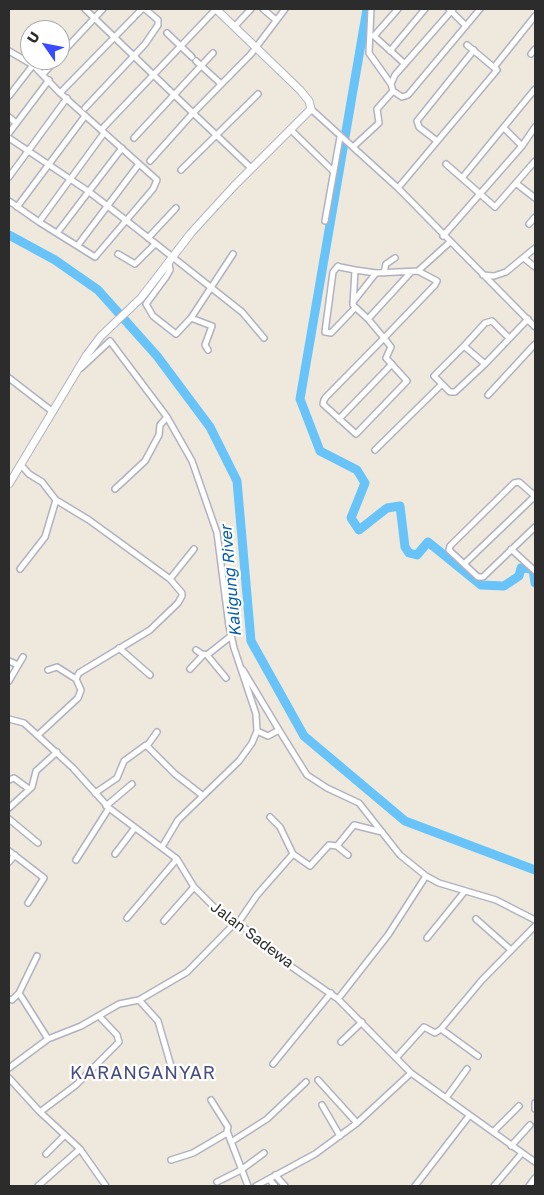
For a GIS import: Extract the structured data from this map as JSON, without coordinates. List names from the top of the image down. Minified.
{"streets":{"street":["Jalan Sadewa"]},"districts":["KARANGANYAR"],"water":["Kaligung River"],"north":"top left"}
